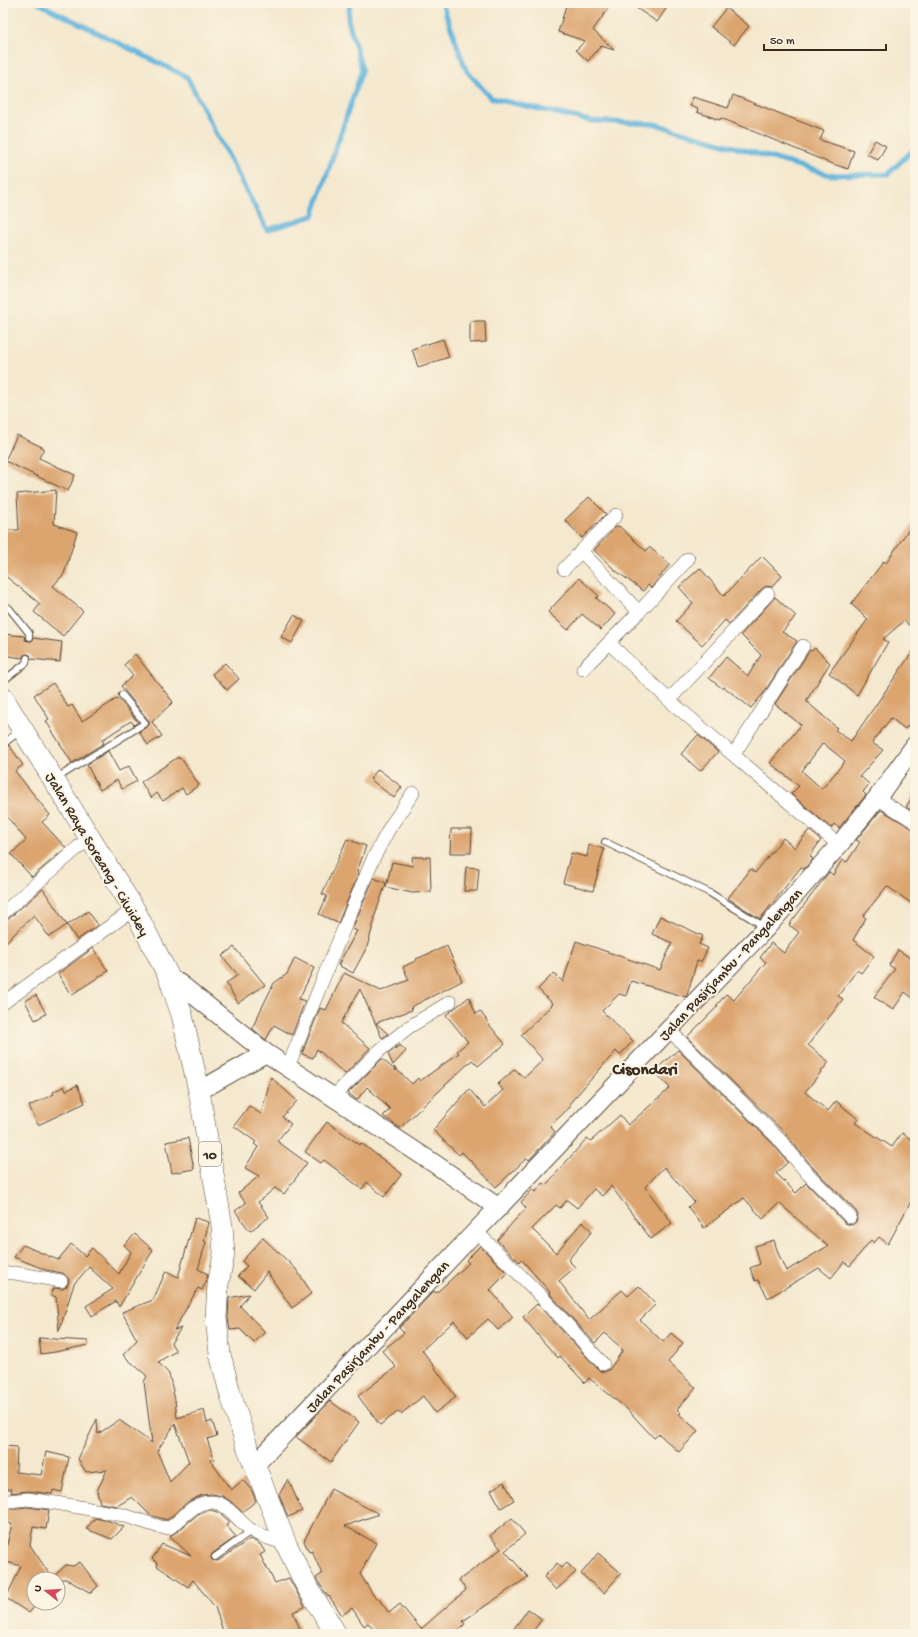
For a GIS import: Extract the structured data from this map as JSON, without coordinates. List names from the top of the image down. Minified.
{"streets":{"highway":["Jalan Raya Soreang - Ciwidey","10"],"main road":["Jalan Pasirjambu - Pangalengan"]},"crossings":[["Jalan Raya Soreang - Ciwidey","Jalan Pasirjambu - Pangalengan"]],"districts":["Cisondari"],"scale_bar":"50 m","north":"left"}
